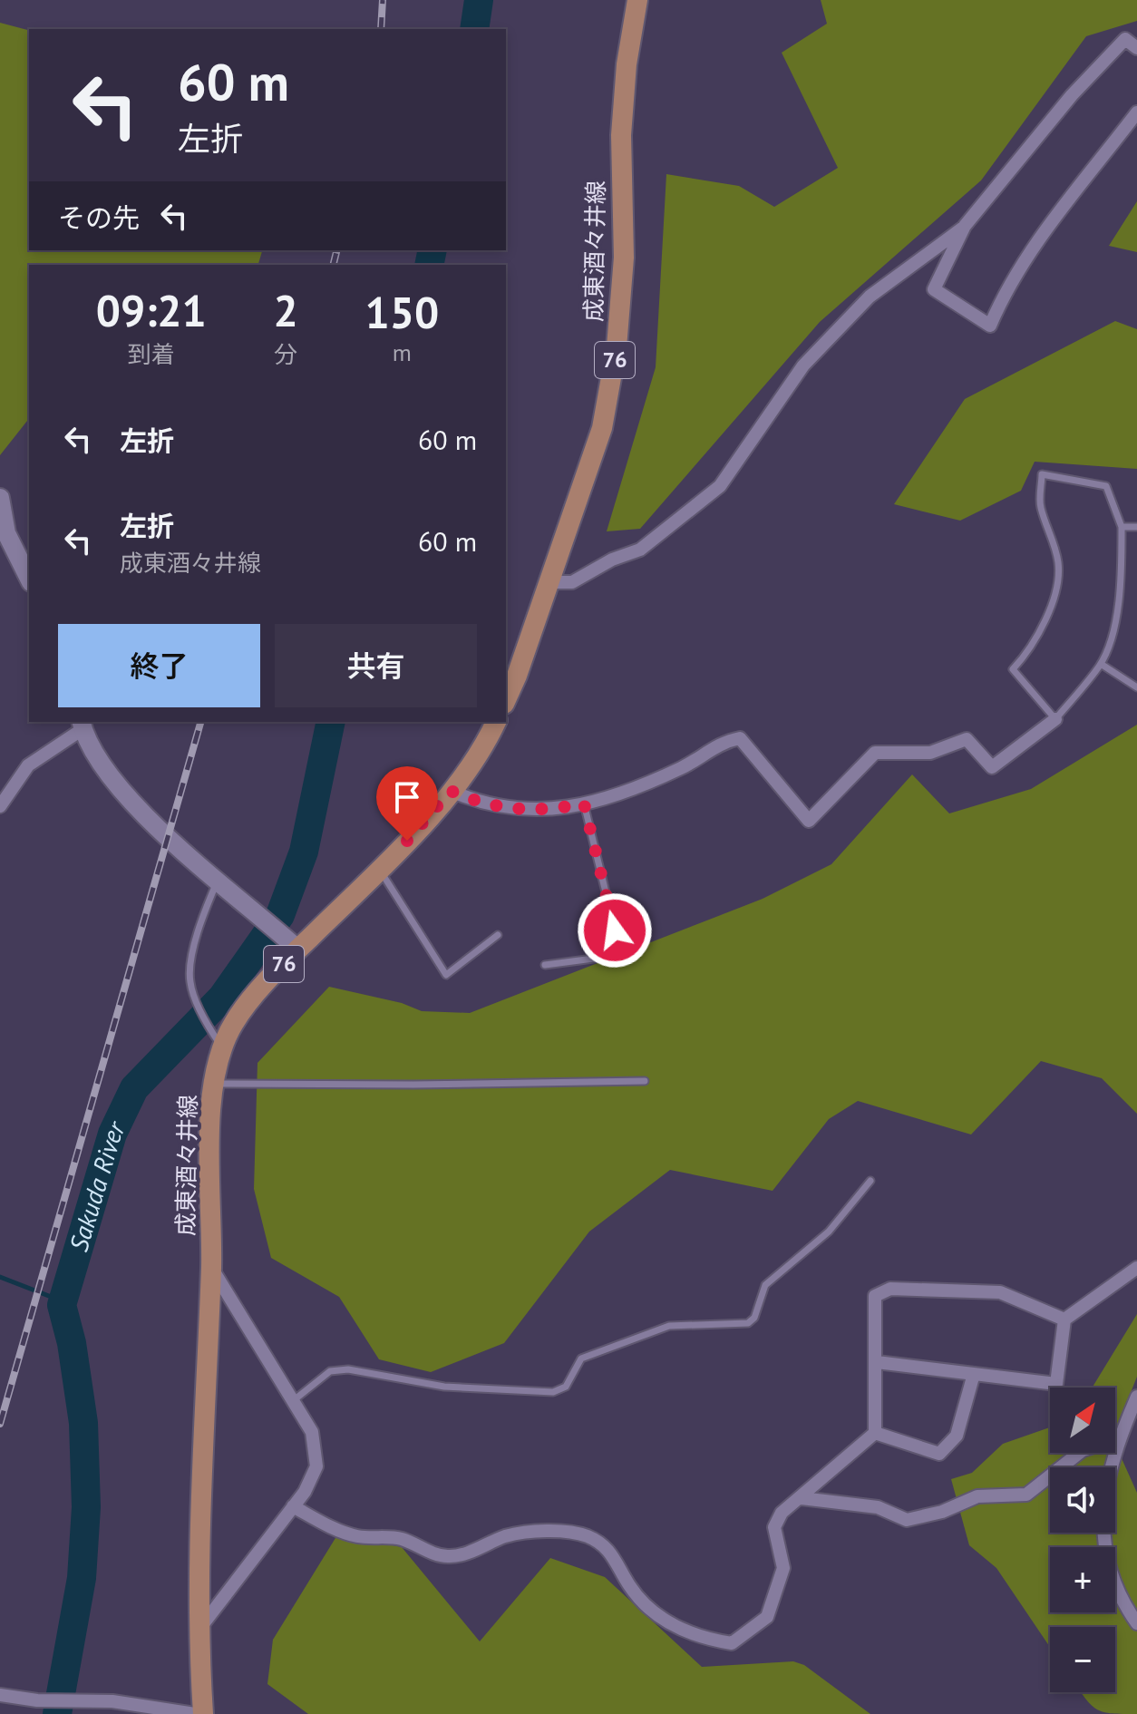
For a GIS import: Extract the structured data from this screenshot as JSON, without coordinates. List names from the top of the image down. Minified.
{"streets":{"main road":["成東酒々井線","76"]},"water":["Sakuda River"],"north":"top right","page":{"turn":["60 m","左折"],"then":"その先","eta":["09:21","到着","2","分","150","m"],"list":[{"name":"左折","value":"60 m"},{"name":"左折","note":"成東酒々井線","value":"60 m"}],"buttons":["終了","共有"],"map_buttons":["+","−"]}}
